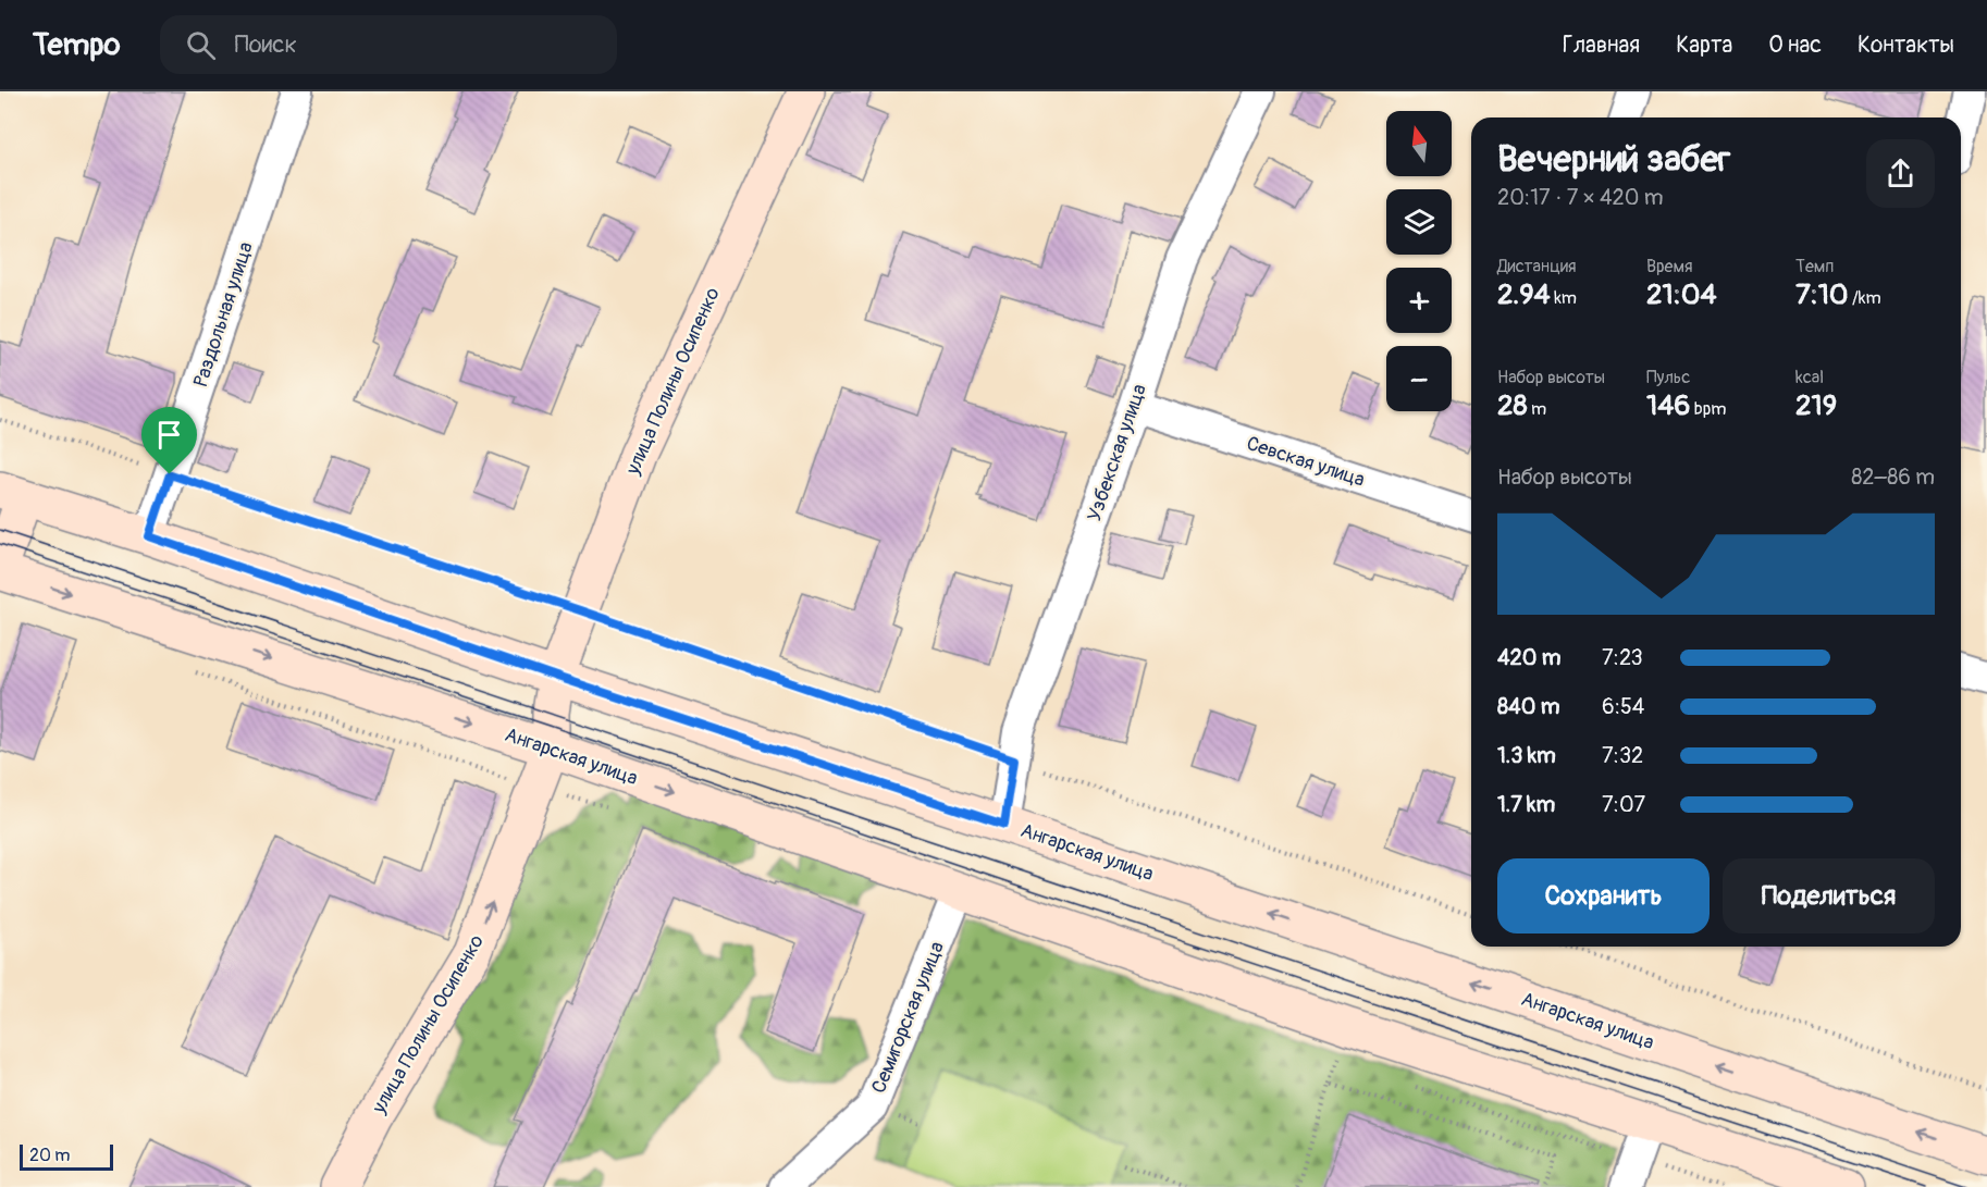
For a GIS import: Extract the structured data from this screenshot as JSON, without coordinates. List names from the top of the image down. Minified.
{"streets":{"main road":["улица Полины Осипенко","Ангарская улица"],"street":["Раздольная улица","Узбекская улица","Севская улица","Семигорская улица"]},"crossings":[["Раздольная улица","Ангарская улица"],["улица Полины Осипенко","Ангарская улица"],["Узбекская улица","Севская улица"],["Узбекская улица","Ангарская улица"],["Ангарская улица","Семигорская улица"]],"one_way":["улица Полины Осипенко"],"scale_bar":"20 m","north":"top","page":{"header":"Tempo","search":"Поиск","nav":["Главная","Карта","О нас","Контакты"],"map_buttons":["+","−"],"heading":["Вечерний забег","20:17 · 7 × 420 m"],"stats":[["Дистанция","2.94 km"],["Время","21:04"],["Темп","7:10 /km"],["Набор высоты","28 m"],["Пульс","146 bpm"],["kcal","219"]],"chart":["Набор высоты","82–86 m"],"list":[{"name":"420 m","note":"7:23"},{"name":"840 m","note":"6:54"},{"name":"1.3 km","note":"7:32"},{"name":"1.7 km","note":"7:07"}],"buttons":["Сохранить","Поделиться"],"scale":"20 m"}}
